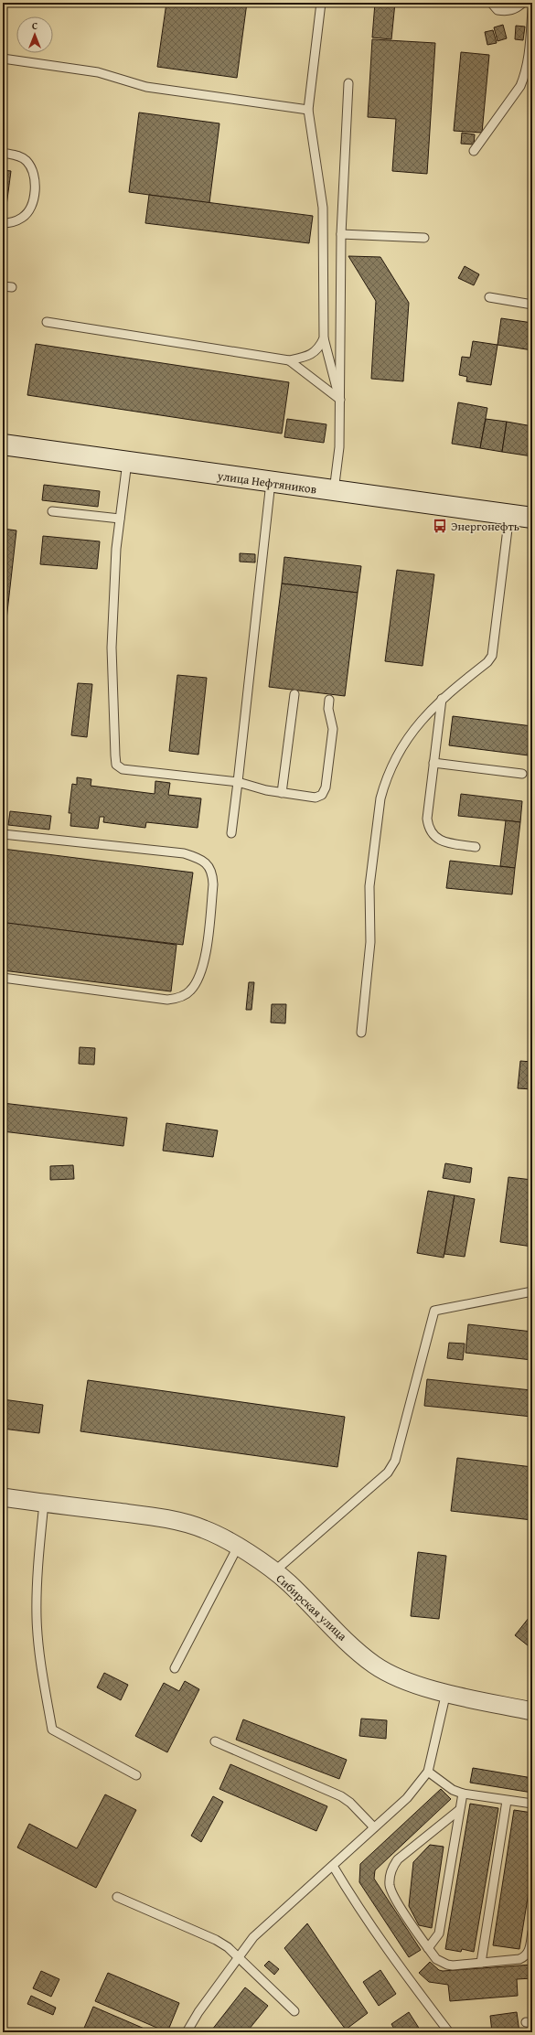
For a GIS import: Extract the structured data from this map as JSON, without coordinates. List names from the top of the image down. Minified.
{"streets":{"street":["улица Нефтяников","Сибирская улица"]},"places":{"bus stop":["Энергонефть"]},"north":"top"}
